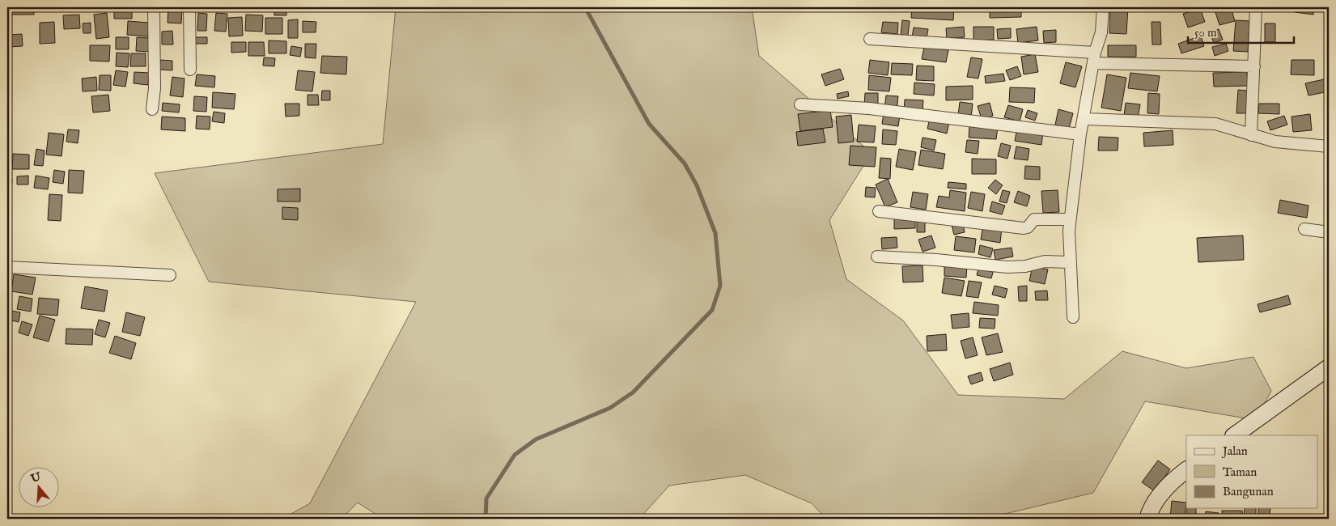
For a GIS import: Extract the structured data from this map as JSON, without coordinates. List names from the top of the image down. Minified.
{"legend":["Jalan","Taman","Bangunan"],"scale_bar":"50 m","north":"top"}
